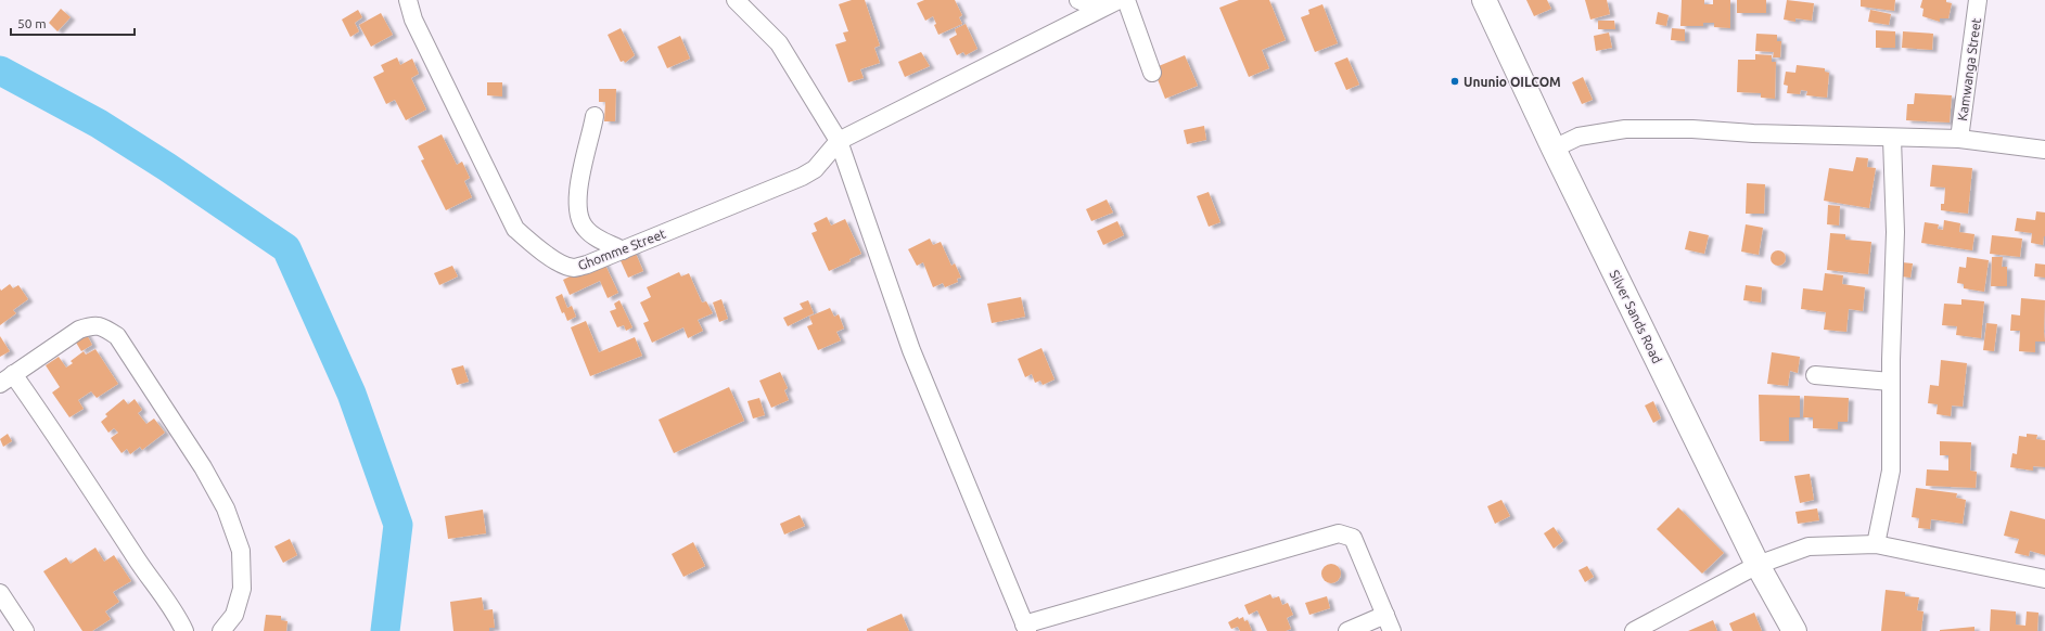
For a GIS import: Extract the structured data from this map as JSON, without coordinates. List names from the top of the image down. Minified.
{"streets":{"street":["Kamwanga Street","Ghomme Street","Silver Sands Road"]},"places":["Ununio OILCOM"],"scale_bar":"50 m"}
